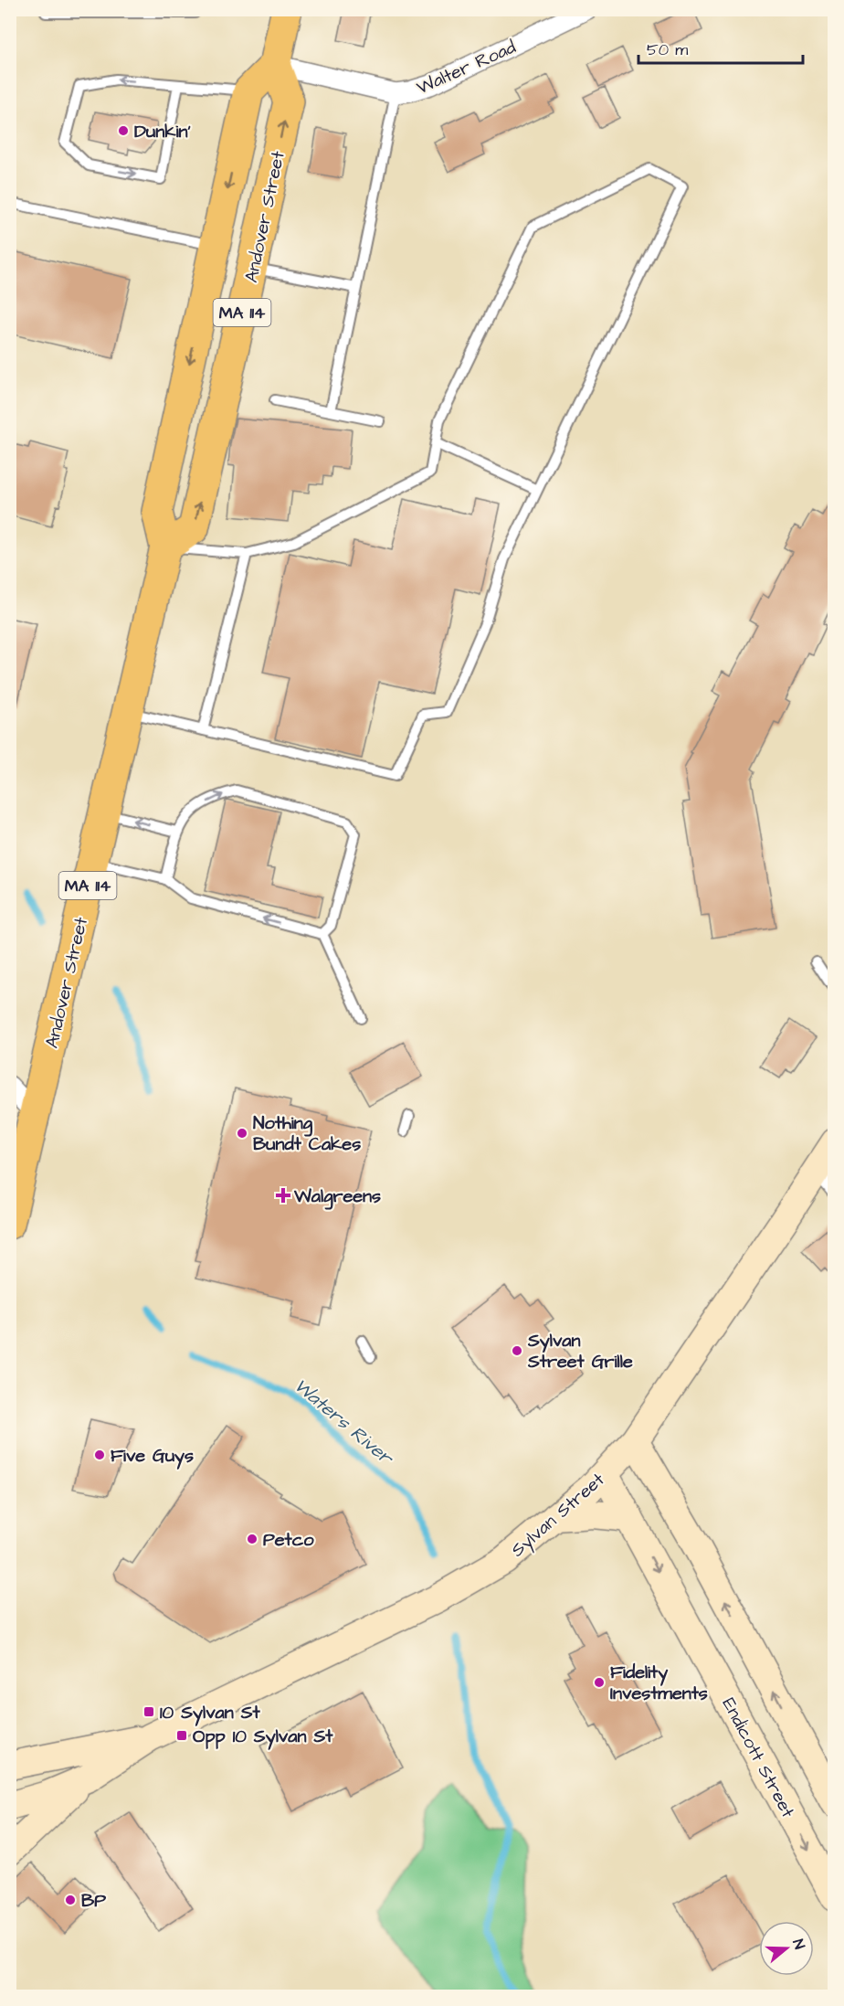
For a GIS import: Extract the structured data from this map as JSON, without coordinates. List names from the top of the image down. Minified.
{"streets":{"highway":["Andover Street","MA 114"],"main road":["Sylvan Street","Endicott Street"],"street":["Walter Road"]},"crossings":[["Walter Road","Andover Street"],["Sylvan Street","Endicott Street"]],"water":["Waters River"],"places":{"other":["Dunkin'","Nothing Bundt Cakes","Sylvan Street Grille","Five Guys","Petco","Fidelity Investments","BP"],"health":["Walgreens"],"transit":["10 Sylvan St","Opp 10 Sylvan St"]},"scale_bar":"50 m","north":"right"}
